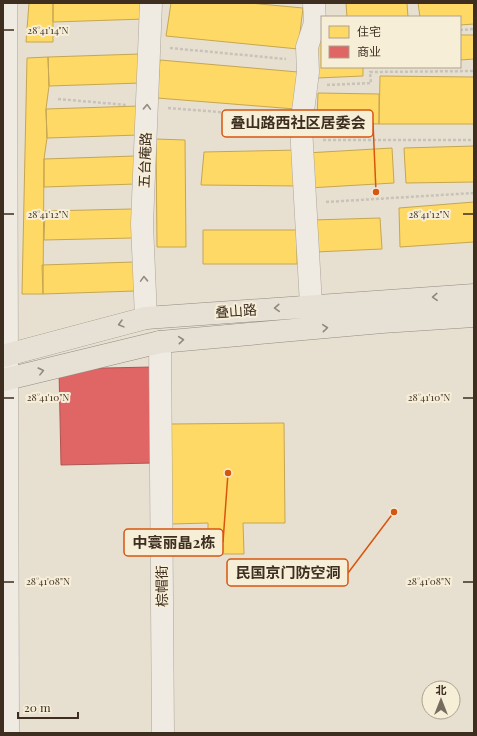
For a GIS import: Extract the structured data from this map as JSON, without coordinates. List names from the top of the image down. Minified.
{"streets":{"main road":["叠山路"],"street":["五台庵路","棕帽街"]},"crossings":[["五台庵路","叠山路"],["叠山路","棕帽街"]],"places":["叠山路西社区居委会","中寰丽晶2栋","民国京门防空洞"],"legend":["住宅","商业"],"scale_bar":"20 m","north":"top","coordinates":["28°41'14\"N","28°41'12\"N","28°41'10\"N","28°41'08\"N"]}
